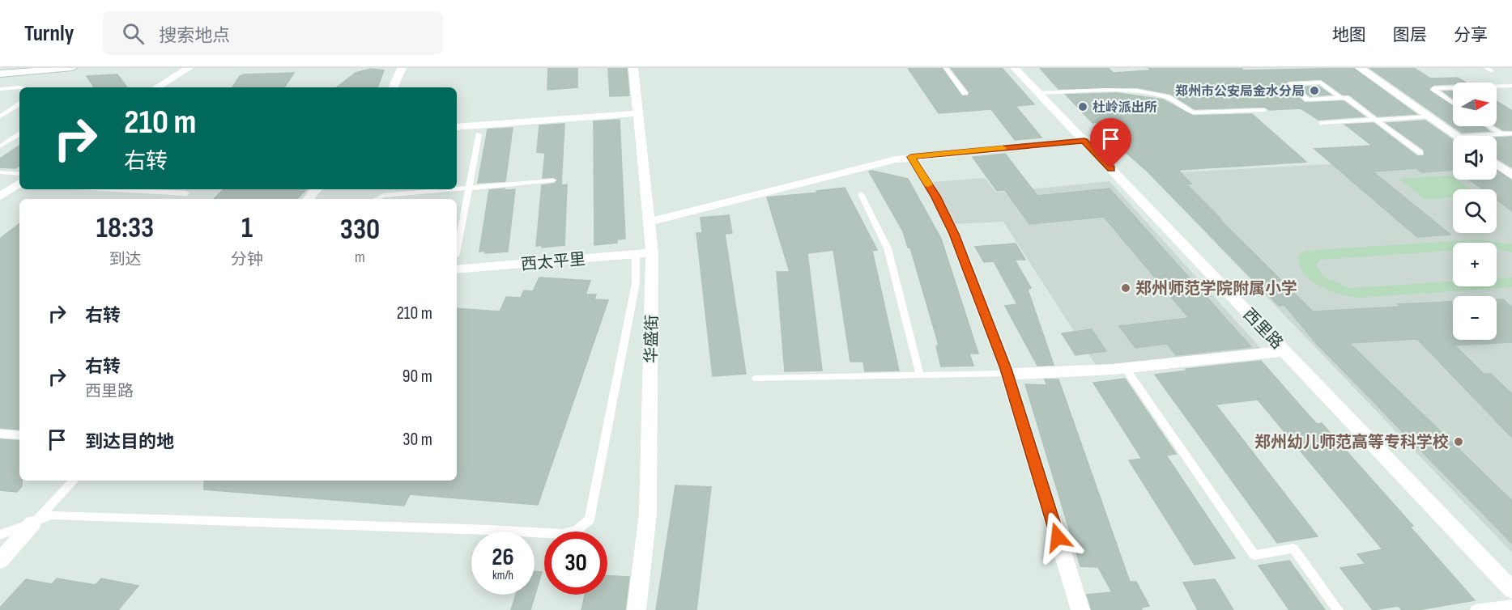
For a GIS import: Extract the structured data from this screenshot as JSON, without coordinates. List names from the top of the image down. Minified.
{"streets":{"street":["西太平里","西里路","华盛街"]},"crossings":[["西太平里","华盛街"]],"places":["郑州市公安局金水分局","杜岭派出所","郑州师范学院附属小学","郑州幼儿师范高等专科学校"],"north":"right","page":{"header":"Turnly","search":"搜索地点","nav":["地图","图层","分享"],"map_buttons":["+","−"],"turn":["210 m","右转"],"eta":["18:33","到达","1","分钟","330","m"],"list":[{"name":"右转","value":"210 m"},{"name":"右转","note":"西里路","value":"90 m"},{"name":"到达目的地","value":"30 m"}],"speed":"26 km/h","limit":"30"}}
